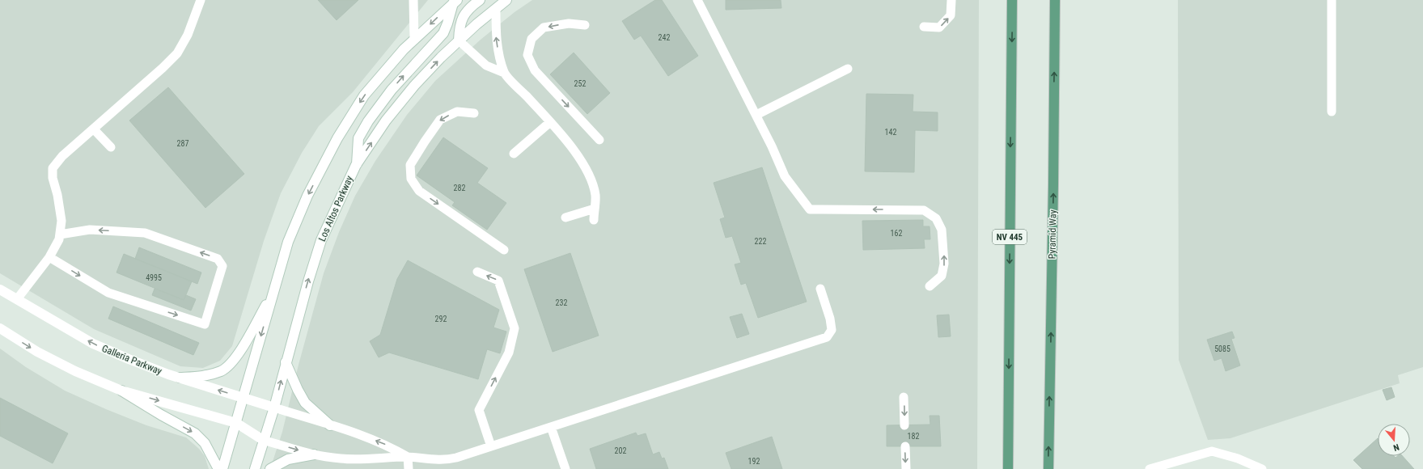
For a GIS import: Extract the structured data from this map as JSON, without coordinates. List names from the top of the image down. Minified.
{"streets":{"main road":["Los Altos Parkway","Pyramid Way","NV 445","Galleria Parkway"]},"crossings":[["Los Altos Parkway","Galleria Parkway"]],"house_numbers":["242","252","142","287","282","162","222","4995","232","292","5085","182","202","192"],"north":"bottom"}
